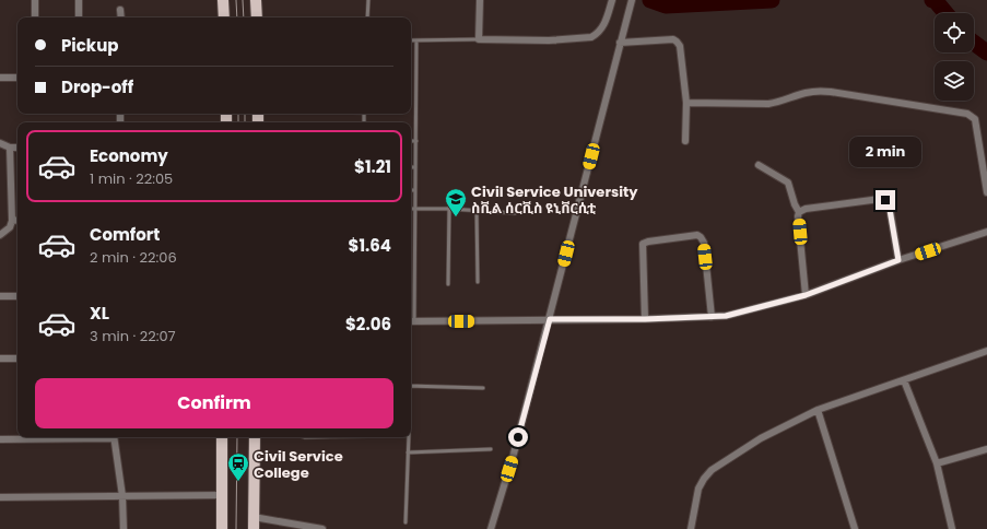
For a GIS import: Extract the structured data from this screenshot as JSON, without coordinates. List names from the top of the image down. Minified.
{"places":{"school or university":["Civil Service University ስቪል ሰርቪስ ዩኒቨርሲቲ"],"station":["Civil Service College"]},"page":{"banner":["Pickup","Drop-off"],"list":[{"name":"Economy","note":"1 min · 22:05","value":"$1.21"},{"name":"Comfort","note":"2 min · 22:06","value":"$1.64"},{"name":"XL","note":"3 min · 22:07","value":"$2.06"}],"bubble":"2 min","buttons":"Confirm"}}
